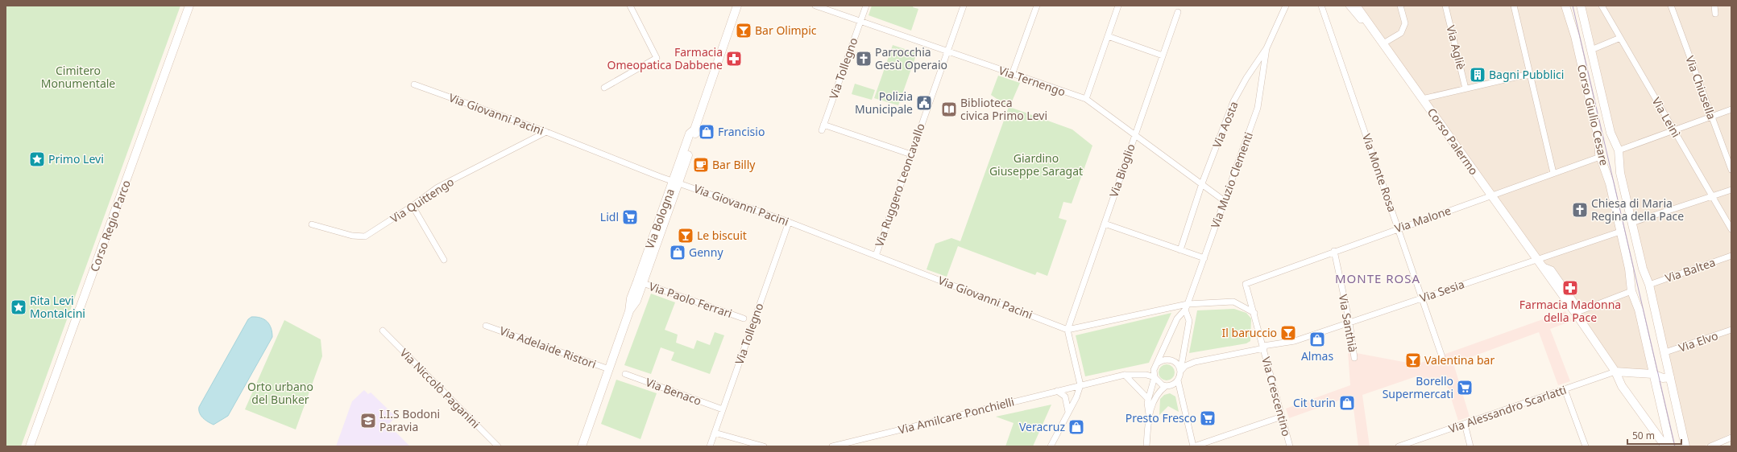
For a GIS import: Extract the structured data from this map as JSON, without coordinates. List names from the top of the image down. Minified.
{"streets":{"main road":["Corso Giulio Cesare","Corso Palermo","Via Bologna","Corso Regio Parco"],"street":["Via Agliè","Via Tollegno","Via Ternengo","Via Chiusella","Via Giovanni Pacini","Via Leinì","Via Aosta","Via Bioglio","Via Monte Rosa","Via Muzio Clementi","Via Ruggero Leoncavallo","Via Quittengo","Via Malone","Via Baltea","Via Sesia","Via Paolo Ferrari","Via Santhià","Via Elvo","Via Adelaide Ristori","Via Niccolò Paganini","Via Benaco","Via Crescentino","Via Alessandro Scarlatti","Via Amilcare Ponchielli"]},"crossings":[["Via Tollegno","Via Ternengo"],["Via Tollegno","Via Giovanni Pacini"],["Via Tollegno","Via Benaco"],["Via Ternengo","Via Aosta"],["Via Ternengo","Via Bioglio"],["Via Ternengo","Via Muzio Clementi"],["Via Ternengo","Via Ruggero Leoncavallo"],["Via Giovanni Pacini","Via Bioglio"],["Via Giovanni Pacini","Via Ruggero Leoncavallo"],["Via Giovanni Pacini","Via Quittengo"],["Via Giovanni Pacini","Via Bologna"],["Corso Giulio Cesare","Via Malone"],["Corso Giulio Cesare","Via Baltea"],["Corso Giulio Cesare","Via Sesia"],["Corso Giulio Cesare","Via Elvo"],["Via Aosta","Via Muzio Clementi"],["Corso Palermo","Via Malone"],["Corso Palermo","Via Sesia"],["Corso Palermo","Via Alessandro Scarlatti"],["Via Monte Rosa","Via Malone"],["Via Monte Rosa","Via Sesia"],["Via Bologna","Via Paolo Ferrari"],["Via Bologna","Via Adelaide Ristori"],["Via Malone","Via Santhià"],["Via Malone","Via Crescentino"],["Via Sesia","Via Santhià"],["Via Sesia","Via Crescentino"],["Via Sesia","Via Amilcare Ponchielli"]],"districts":["MONTE ROSA"],"parks":["Cimitero Monumentale","Giardino Giuseppe Saragat","Orto urbano del Bunker"],"places":{"bar":["Bar Olimpic","Le biscuit","Il baruccio","Valentina bar"],"pharmacy":["Farmacia Omeopatica Dabbene","Farmacia Madonna della Pace"],"church":["Parrocchia Gesù Operaio","Chiesa di Maria Regina della Pace"],"building":["Bagni Pubblici"],"public building":["Polizia Municipale"],"library":["Biblioteca civica Primo Levi"],"shop":["Francisio","Genny","Almas","Cit turin","Veracruz"],"place":["Primo Levi","Rita Levi Montalcini"],"cafe":["Bar Billy"],"supermarket":["Lidl","Borello Supermercati","Presto Fresco"],"school or university":["I.I.S Bodoni Paravia"]},"scale_bar":"50 m"}
